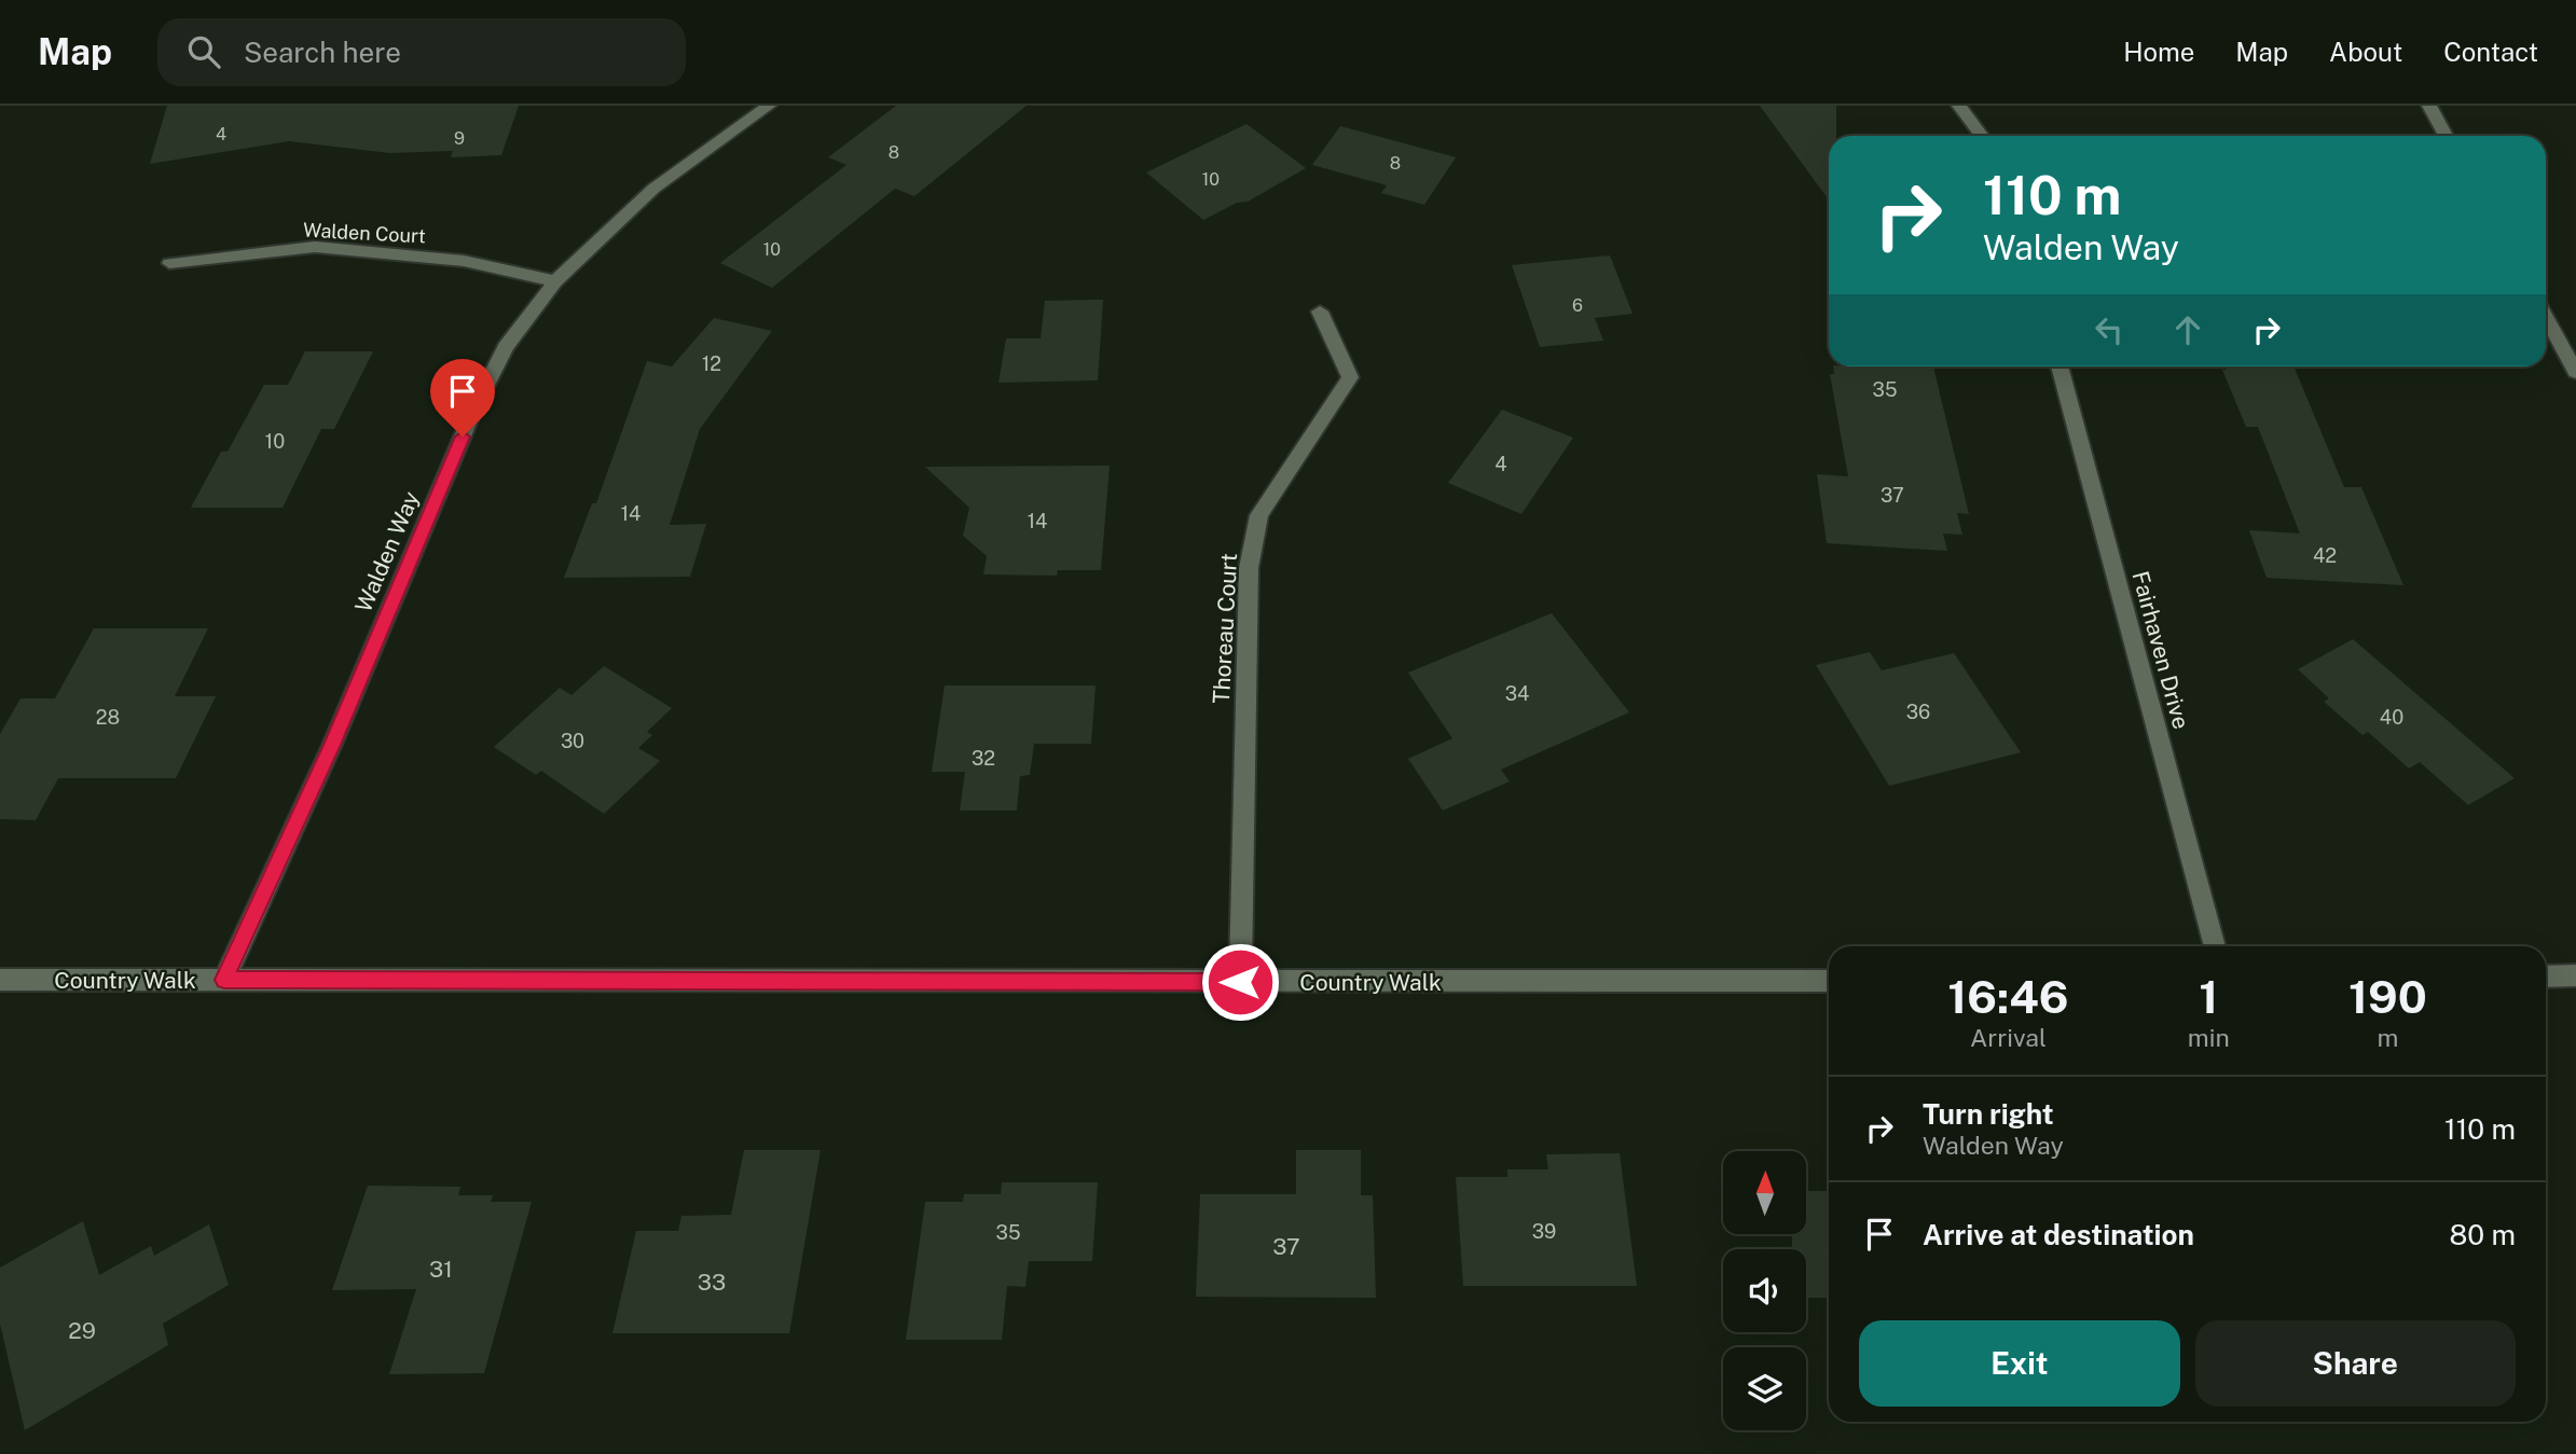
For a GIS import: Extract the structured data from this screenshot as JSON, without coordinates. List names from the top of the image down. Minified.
{"streets":{"street":["Walden Court","Walden Way","Thoreau Court","Fairhaven Drive","Country Walk"]},"crossings":[["Walden Court","Walden Way"],["Walden Way","Country Walk"],["Thoreau Court","Country Walk"]],"house_numbers":["4","9","8","8","10","10","6","12","35","10","4","37","14","14","42","34","36","28","40","30","32","39","35","37","31","33","29"],"north":"top","page":{"header":"Map","search":"Search here","nav":["Home","Map","About","Contact"],"turn":["110 m","Walden Way"],"eta":["16:46","Arrival","1","min","190","m"],"list":[{"name":"Turn right","note":"Walden Way","value":"110 m"},{"name":"Arrive at destination","value":"80 m"}],"buttons":["Exit","Share"]}}
